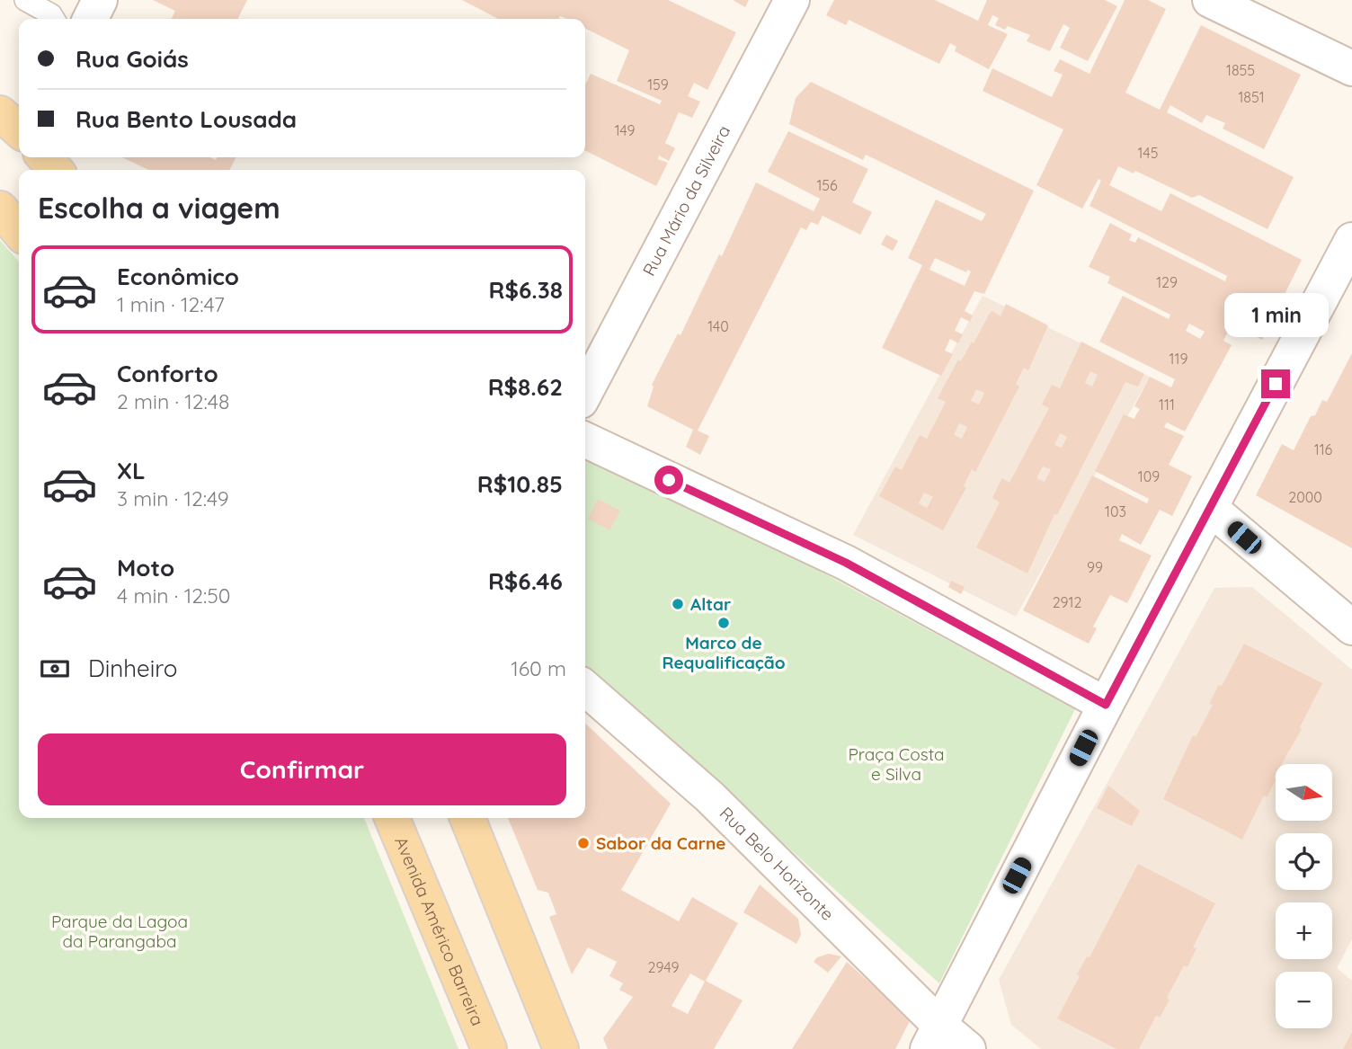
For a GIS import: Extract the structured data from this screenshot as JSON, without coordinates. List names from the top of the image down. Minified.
{"streets":{"main road":["Avenida Américo Barreira"],"street":["Rua Mário da Silveira","Rua Belo Horizonte"]},"parks":["Praça Costa e Silva","Parque da Lagoa da Parangaba"],"places":["Altar","Marco de Requalificação","Sabor da Carne"],"house_numbers":["1855","159","1851","149","145","156","129","140","119","111","116","109","2000","103","99","2912","2949"],"north":"right","page":{"banner":["Rua Goiás","Rua Bento Lousada"],"heading":"Escolha a viagem","list":[{"name":"Econômico","note":"1 min · 12:47","value":"R$6.38"},{"name":"Conforto","note":"2 min · 12:48","value":"R$8.62"},{"name":"XL","note":"3 min · 12:49","value":"R$10.85"},{"name":"Moto","note":"4 min · 12:50","value":"R$6.46"}],"bubble":"1 min","pay":["Dinheiro","160 m"],"buttons":"Confirmar","map_buttons":["+","−"]}}
